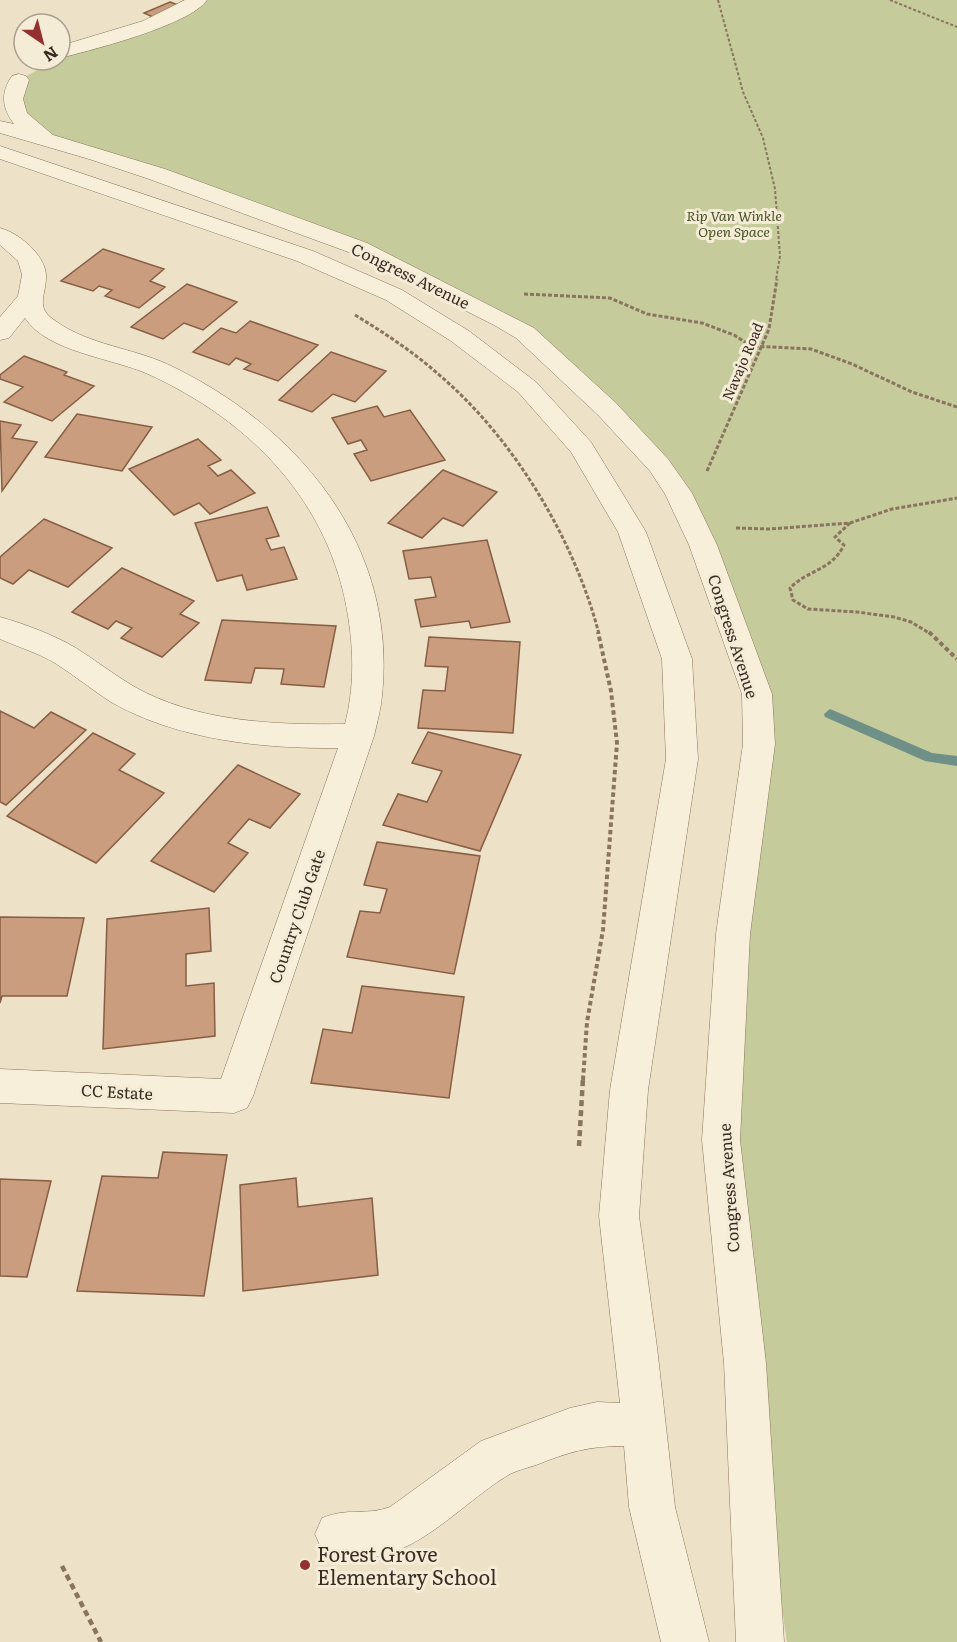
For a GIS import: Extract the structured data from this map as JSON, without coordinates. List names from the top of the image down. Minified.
{"streets":{"street":["Congress Avenue","Country Club Gate","CC Estate"],"path":["Navajo Road"]},"crossings":[["Congress Avenue","Navajo Road"],["Country Club Gate","CC Estate"]],"parks":["Rip Van Winkle Open Space"],"places":["Forest Grove Elementary School"],"north":"bottom right"}
